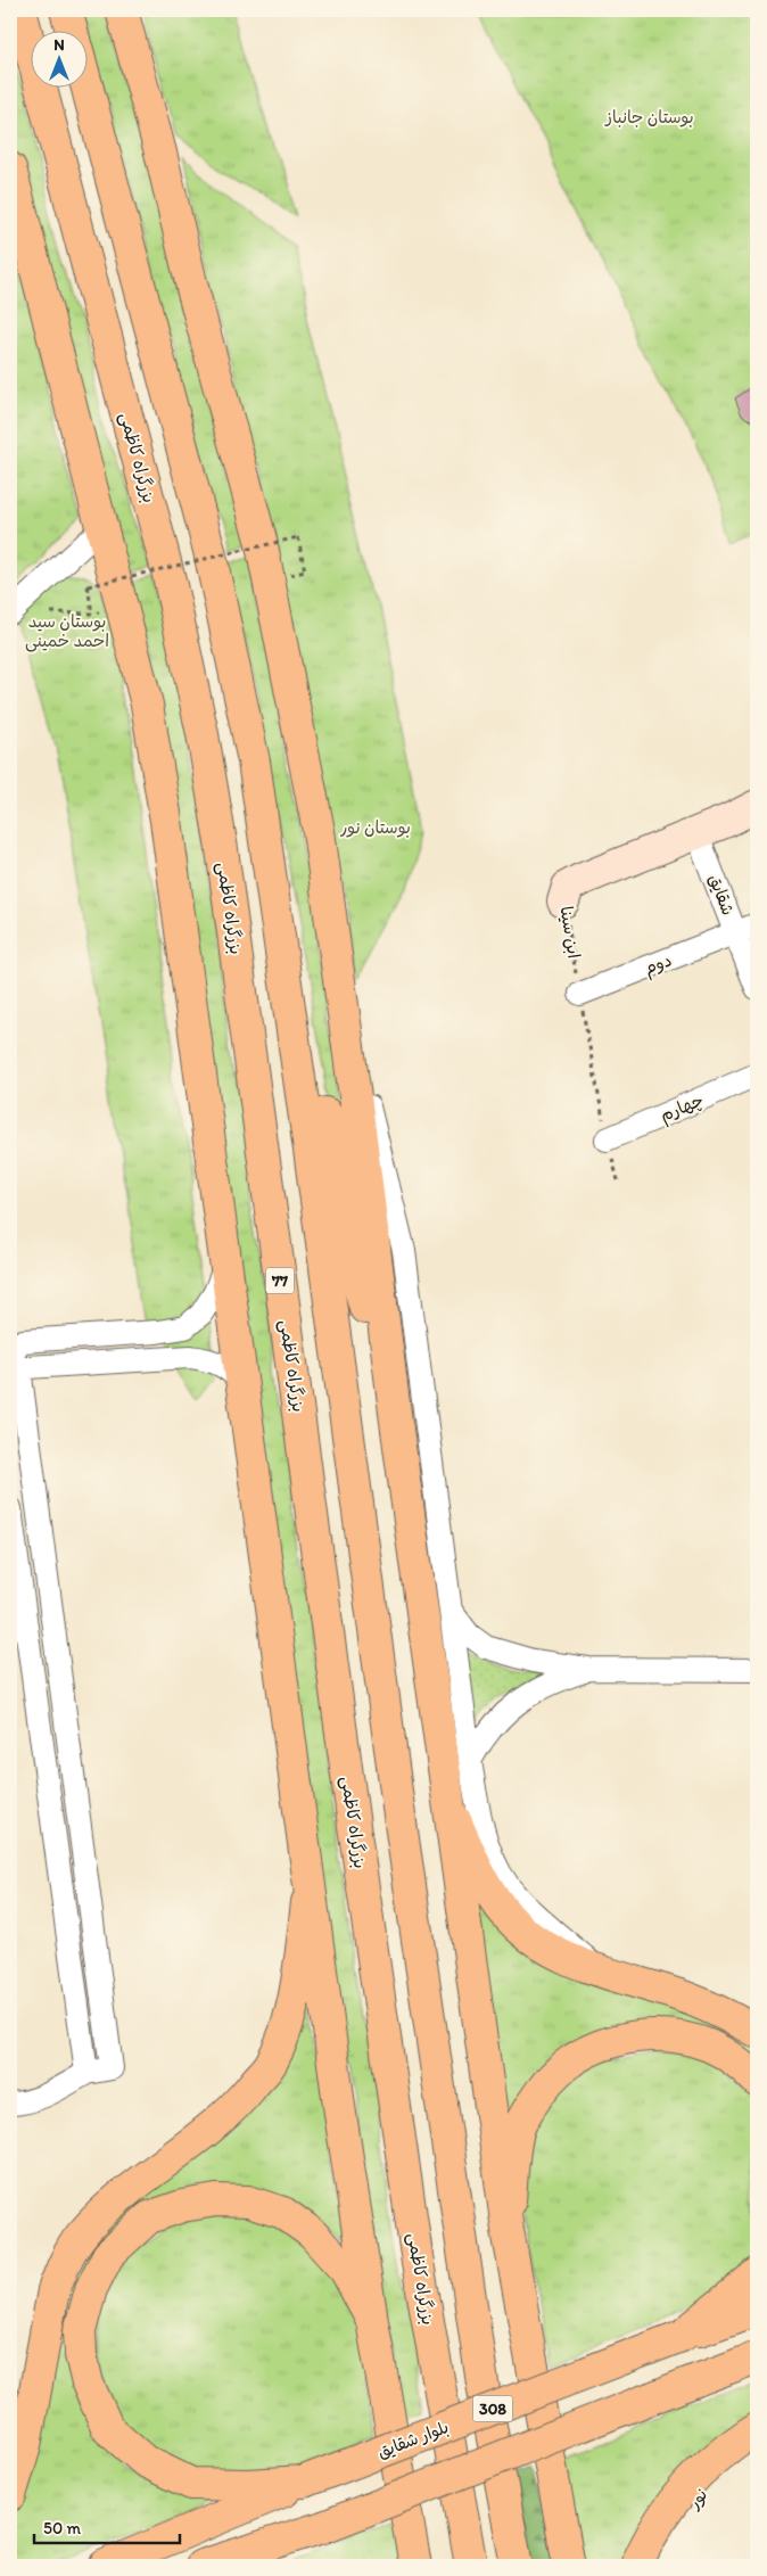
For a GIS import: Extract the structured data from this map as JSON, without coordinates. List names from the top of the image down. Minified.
{"streets":{"main road":["بزرگراه کاظمی","77","308","بلوار شقایق","نور"],"street":["شقایق","ابن سینا","دوم","چهارم"]},"crossings":[["شقایق","ابن سینا"],["شقایق","دوم"],["ابن سینا","دوم"],["ابن سینا","چهارم"]],"parks":["بوستان جانباز","بوستان سید احمد خمینی","بوستان نور"],"scale_bar":"50 m","north":"top"}
